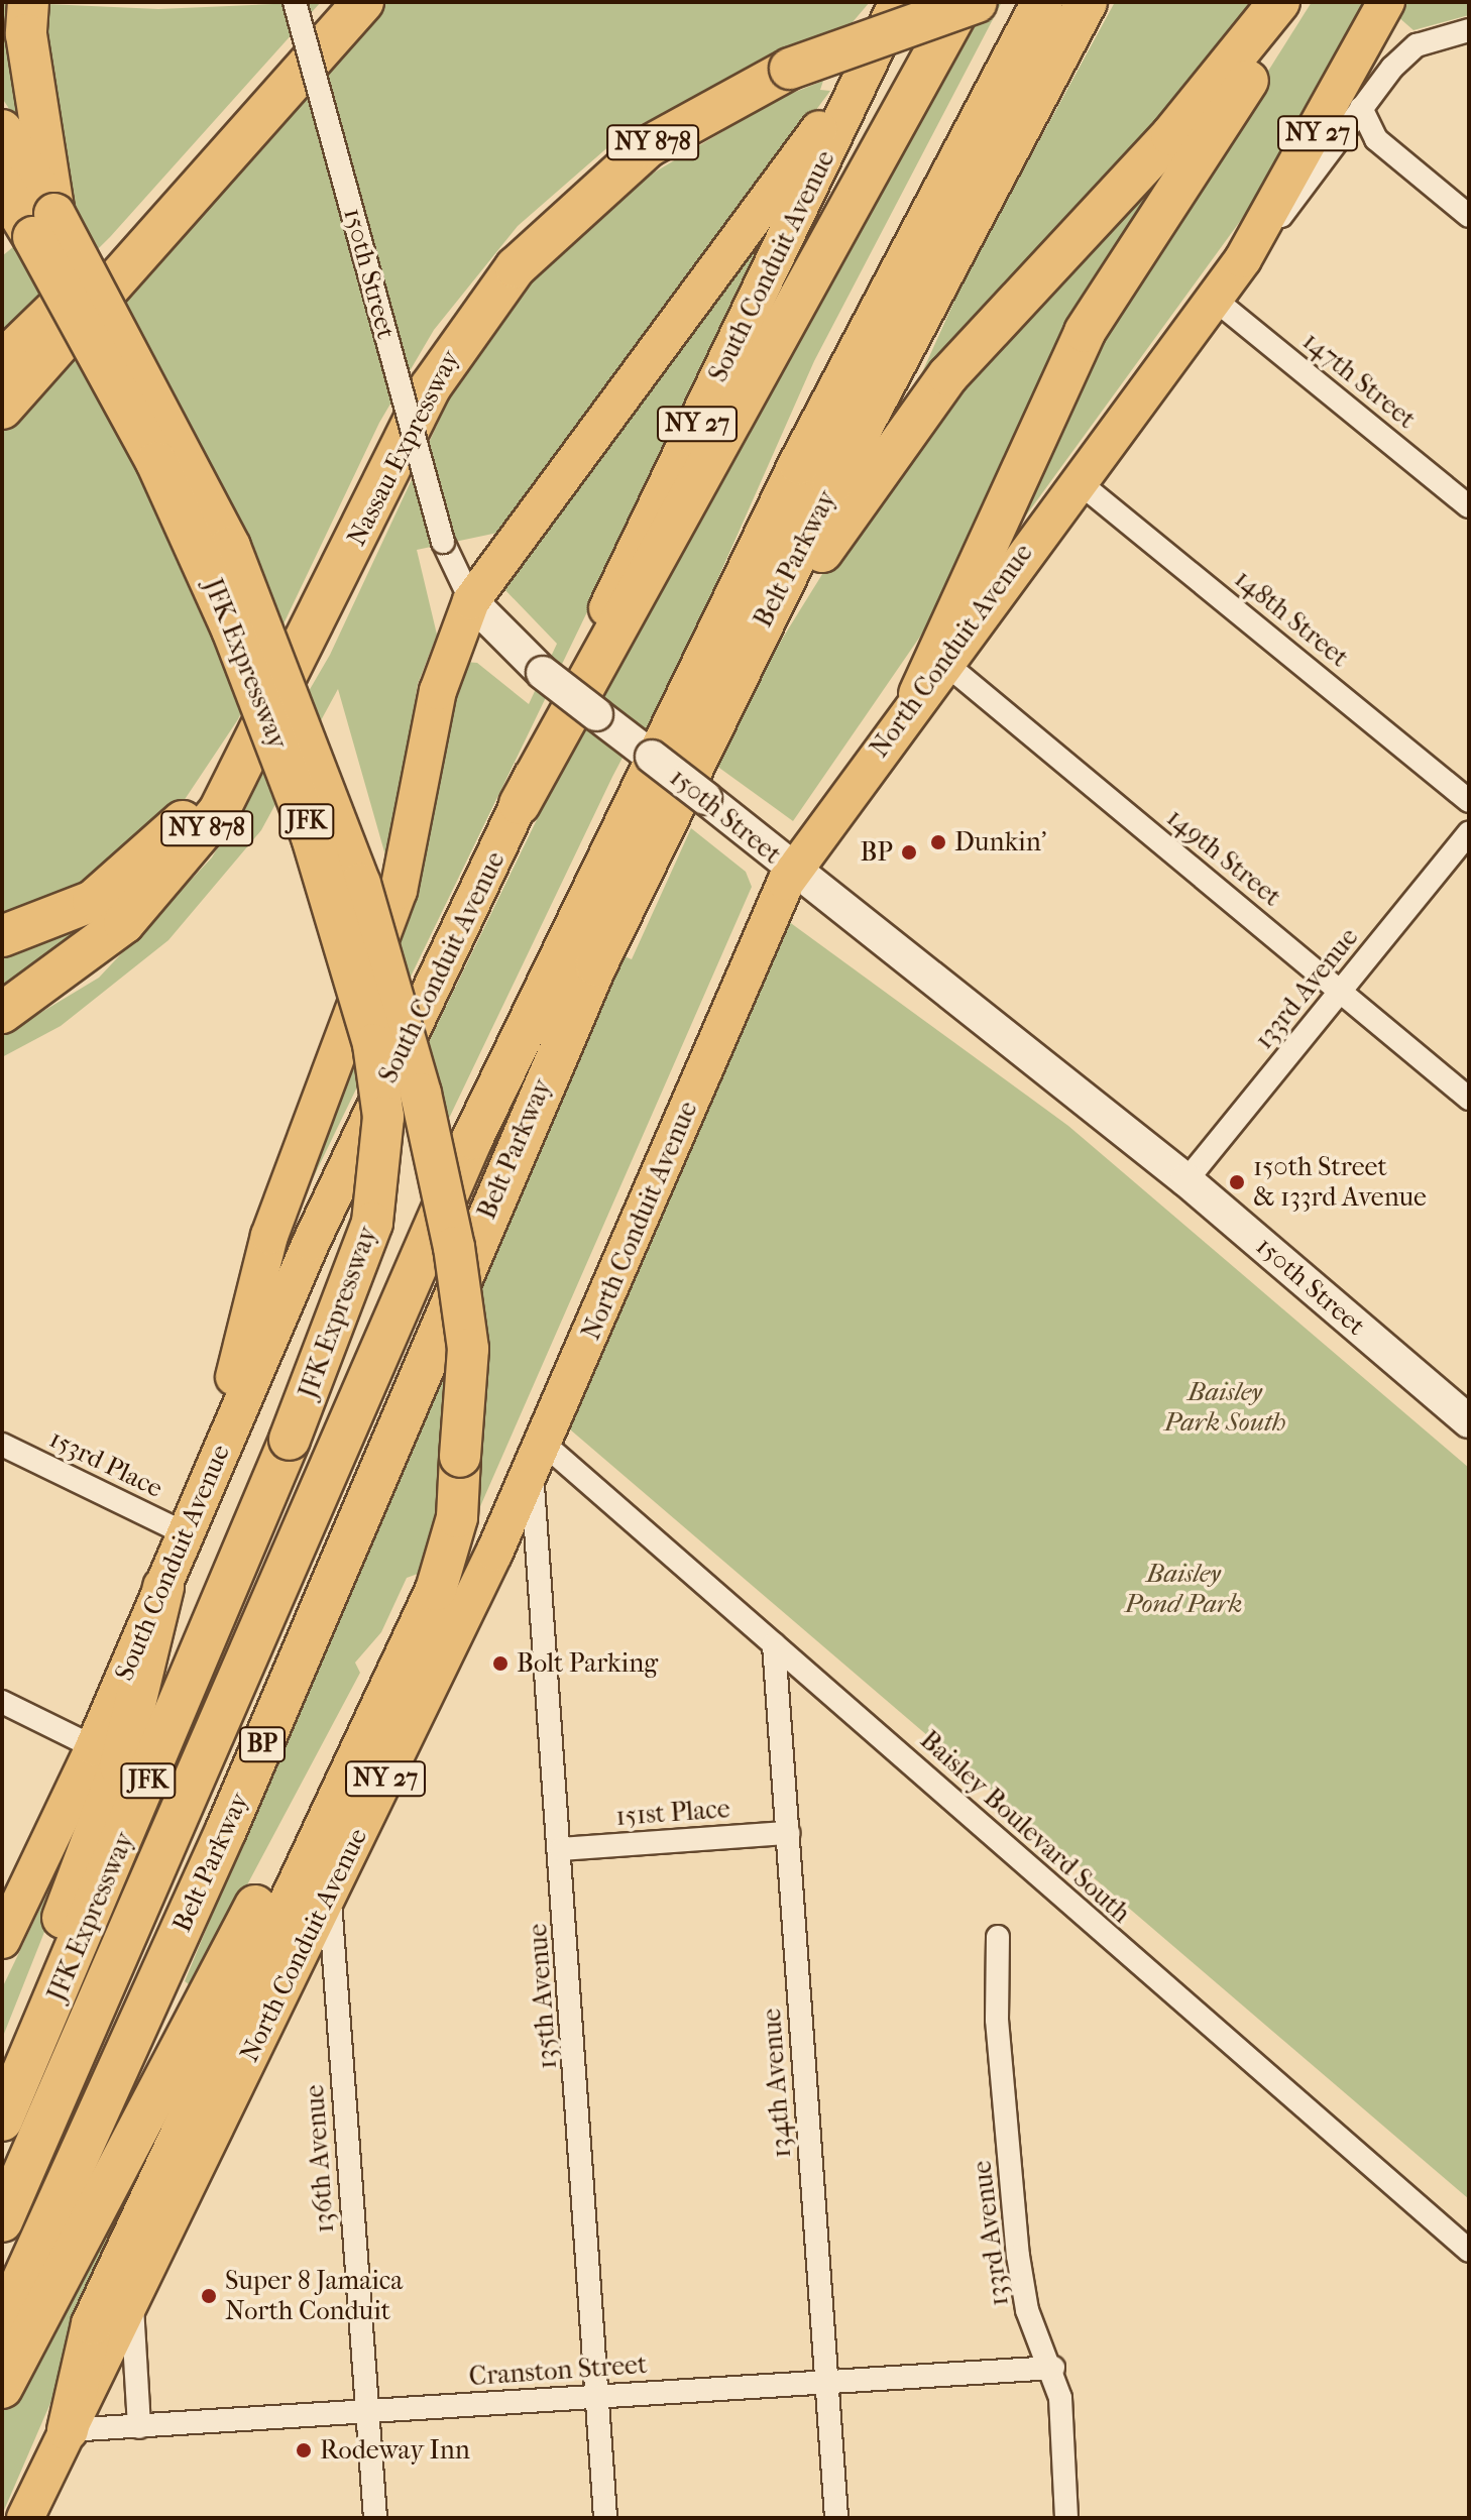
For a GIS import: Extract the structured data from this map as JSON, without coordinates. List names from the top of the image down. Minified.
{"streets":{"highway":["NY 878","Nassau Expressway","Belt Parkway","JFK Expressway","JFK","BP"],"main road":["NY 27","South Conduit Avenue","150th Street","North Conduit Avenue"],"street":["147th Street","148th Street","149th Street","133rd Avenue","153rd Place","151st Place","Baisley Boulevard South","135th Avenue","134th Avenue","136th Avenue","Cranston Street"]},"crossings":[["South Conduit Avenue","153rd Place"],["150th Street","North Conduit Avenue"],["150th Street","133rd Avenue"],["147th Street","North Conduit Avenue"],["148th Street","North Conduit Avenue"],["North Conduit Avenue","JFK Expressway"],["North Conduit Avenue","149th Street"],["North Conduit Avenue","Baisley Boulevard South"],["North Conduit Avenue","135th Avenue"],["North Conduit Avenue","136th Avenue"],["North Conduit Avenue","Cranston Street"],["JFK Expressway","136th Avenue"],["149th Street","133rd Avenue"],["133rd Avenue","Cranston Street"],["151st Place","135th Avenue"],["151st Place","134th Avenue"],["Baisley Boulevard South","135th Avenue"],["Baisley Boulevard South","134th Avenue"],["135th Avenue","Cranston Street"],["134th Avenue","Cranston Street"],["136th Avenue","Cranston Street"]],"parks":["Baisley Park South","Baisley Pond Park"],"places":["Dunkin'","BP","150th Street & 133rd Avenue","Bolt Parking","Super 8 Jamaica North Conduit","Rodeway Inn"]}
